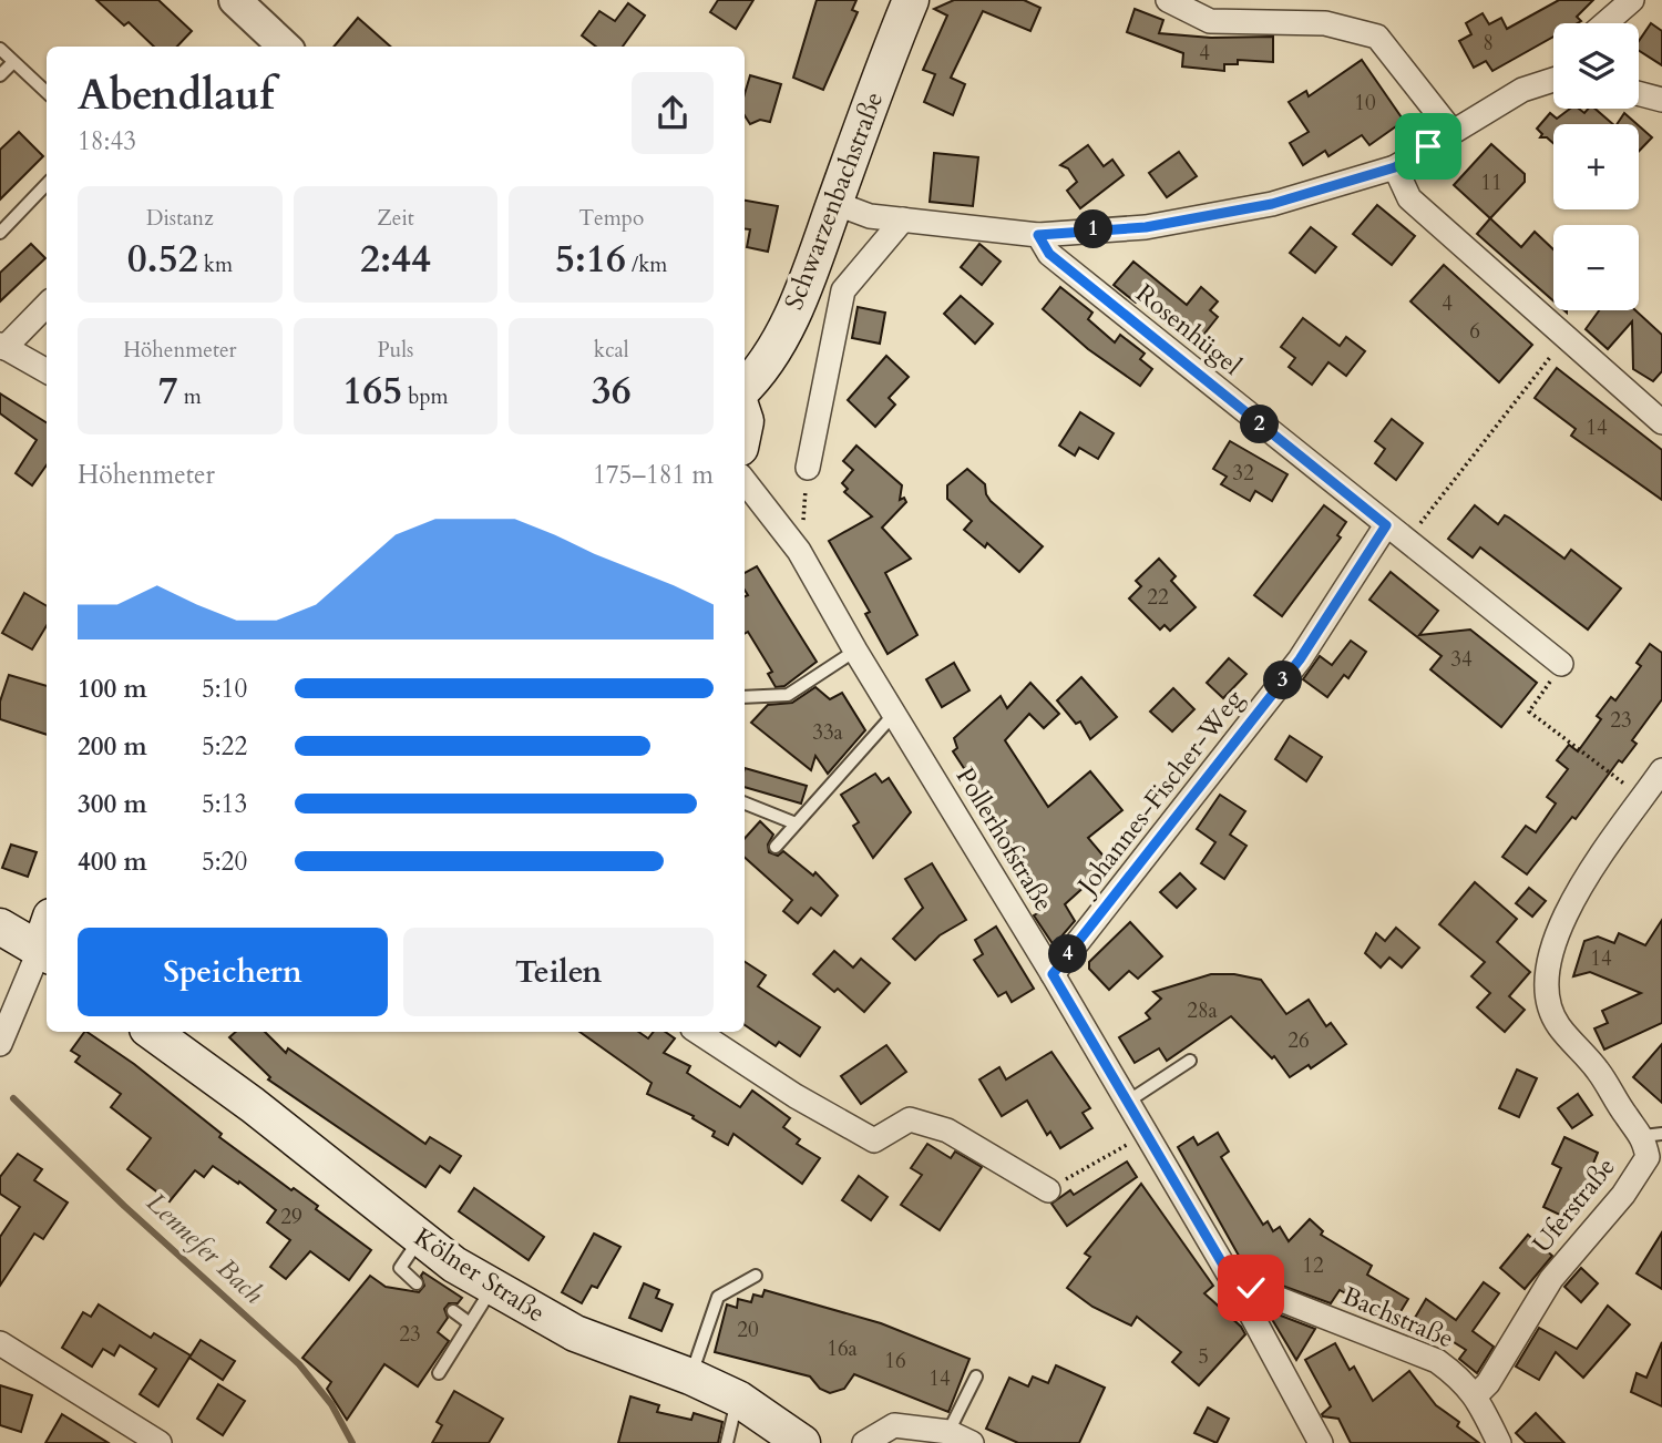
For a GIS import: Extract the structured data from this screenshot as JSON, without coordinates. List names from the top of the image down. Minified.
{"streets":{"main road":["Schwarzenbachstraße","Kölner Straße"],"street":["Rosenhügel","Johannes-Fischer-Weg","Pollerhofstraße","Uferstraße","Bachstraße"]},"crossings":[["Rosenhügel","Johannes-Fischer-Weg"],["Johannes-Fischer-Weg","Pollerhofstraße"],["Pollerhofstraße","Bachstraße"],["Uferstraße","Bachstraße"]],"water":["Lennefer Bach"],"house_numbers":["8","4","10","11","4","6","14","32","22","34","23","33a","14","28a","26","29","12","20","23","16a","5","16","14"],"page":{"map_buttons":["+","−"],"heading":["Abendlauf","18:43"],"stats":[["Distanz","0.52 km"],["Zeit","2:44"],["Tempo","5:16 /km"],["Höhenmeter","7 m"],["Puls","165 bpm"],["kcal","36"]],"pins":["1","2","3","4"],"chart":["Höhenmeter","175–181 m"],"list":[{"name":"100 m","note":"5:10"},{"name":"200 m","note":"5:22"},{"name":"300 m","note":"5:13"},{"name":"400 m","note":"5:20"}],"buttons":["Speichern","Teilen"]}}
